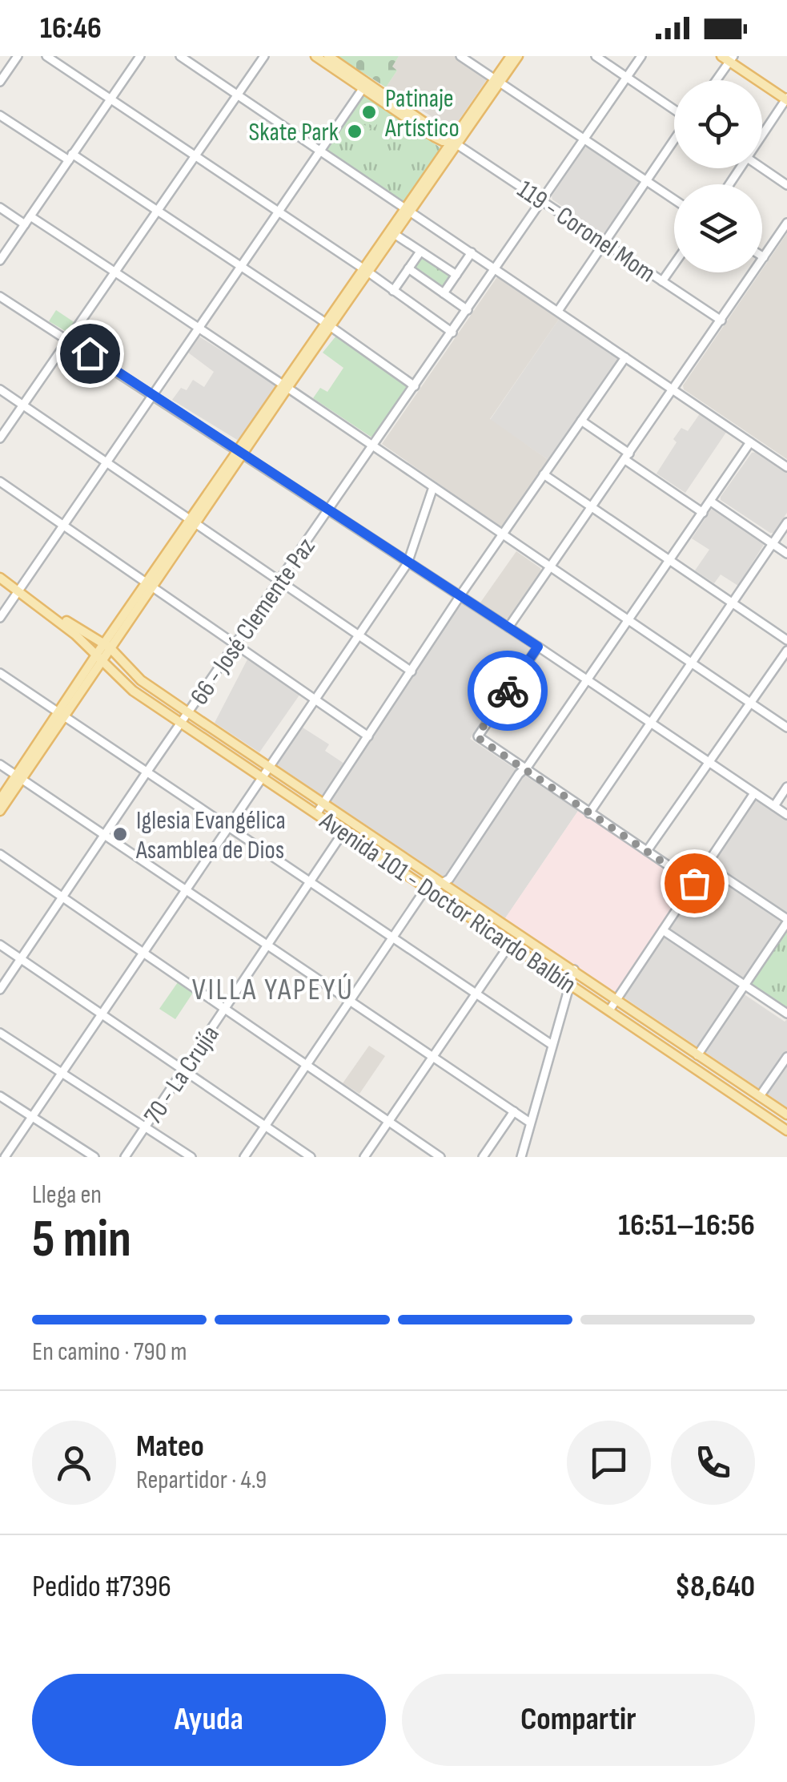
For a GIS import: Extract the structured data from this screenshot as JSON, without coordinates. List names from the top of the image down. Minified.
{"streets":{"main road":["119 - Coronel Mom","Avenida 101 - Doctor Ricardo Balbín"],"street":["66 - José Clemente Paz","70 - La Crujía"]},"crossings":[["119 - Coronel Mom","66 - José Clemente Paz"],["66 - José Clemente Paz","Avenida 101 - Doctor Ricardo Balbín"],["Avenida 101 - Doctor Ricardo Balbín","70 - La Crujía"]],"districts":["VILLA YAPEYÚ"],"places":["Patinaje Artístico","Skate Park","Iglesia Evangélica Asamblea de Dios"],"page":{"status":"16:46","heading":["5 min","Llega en","16:51–16:56"],"panel":["Mateo","Repartidor · 4.9","Pedido #7396","$8,640"],"bar":"En camino · 790 m","buttons":["Ayuda","Compartir"]}}
